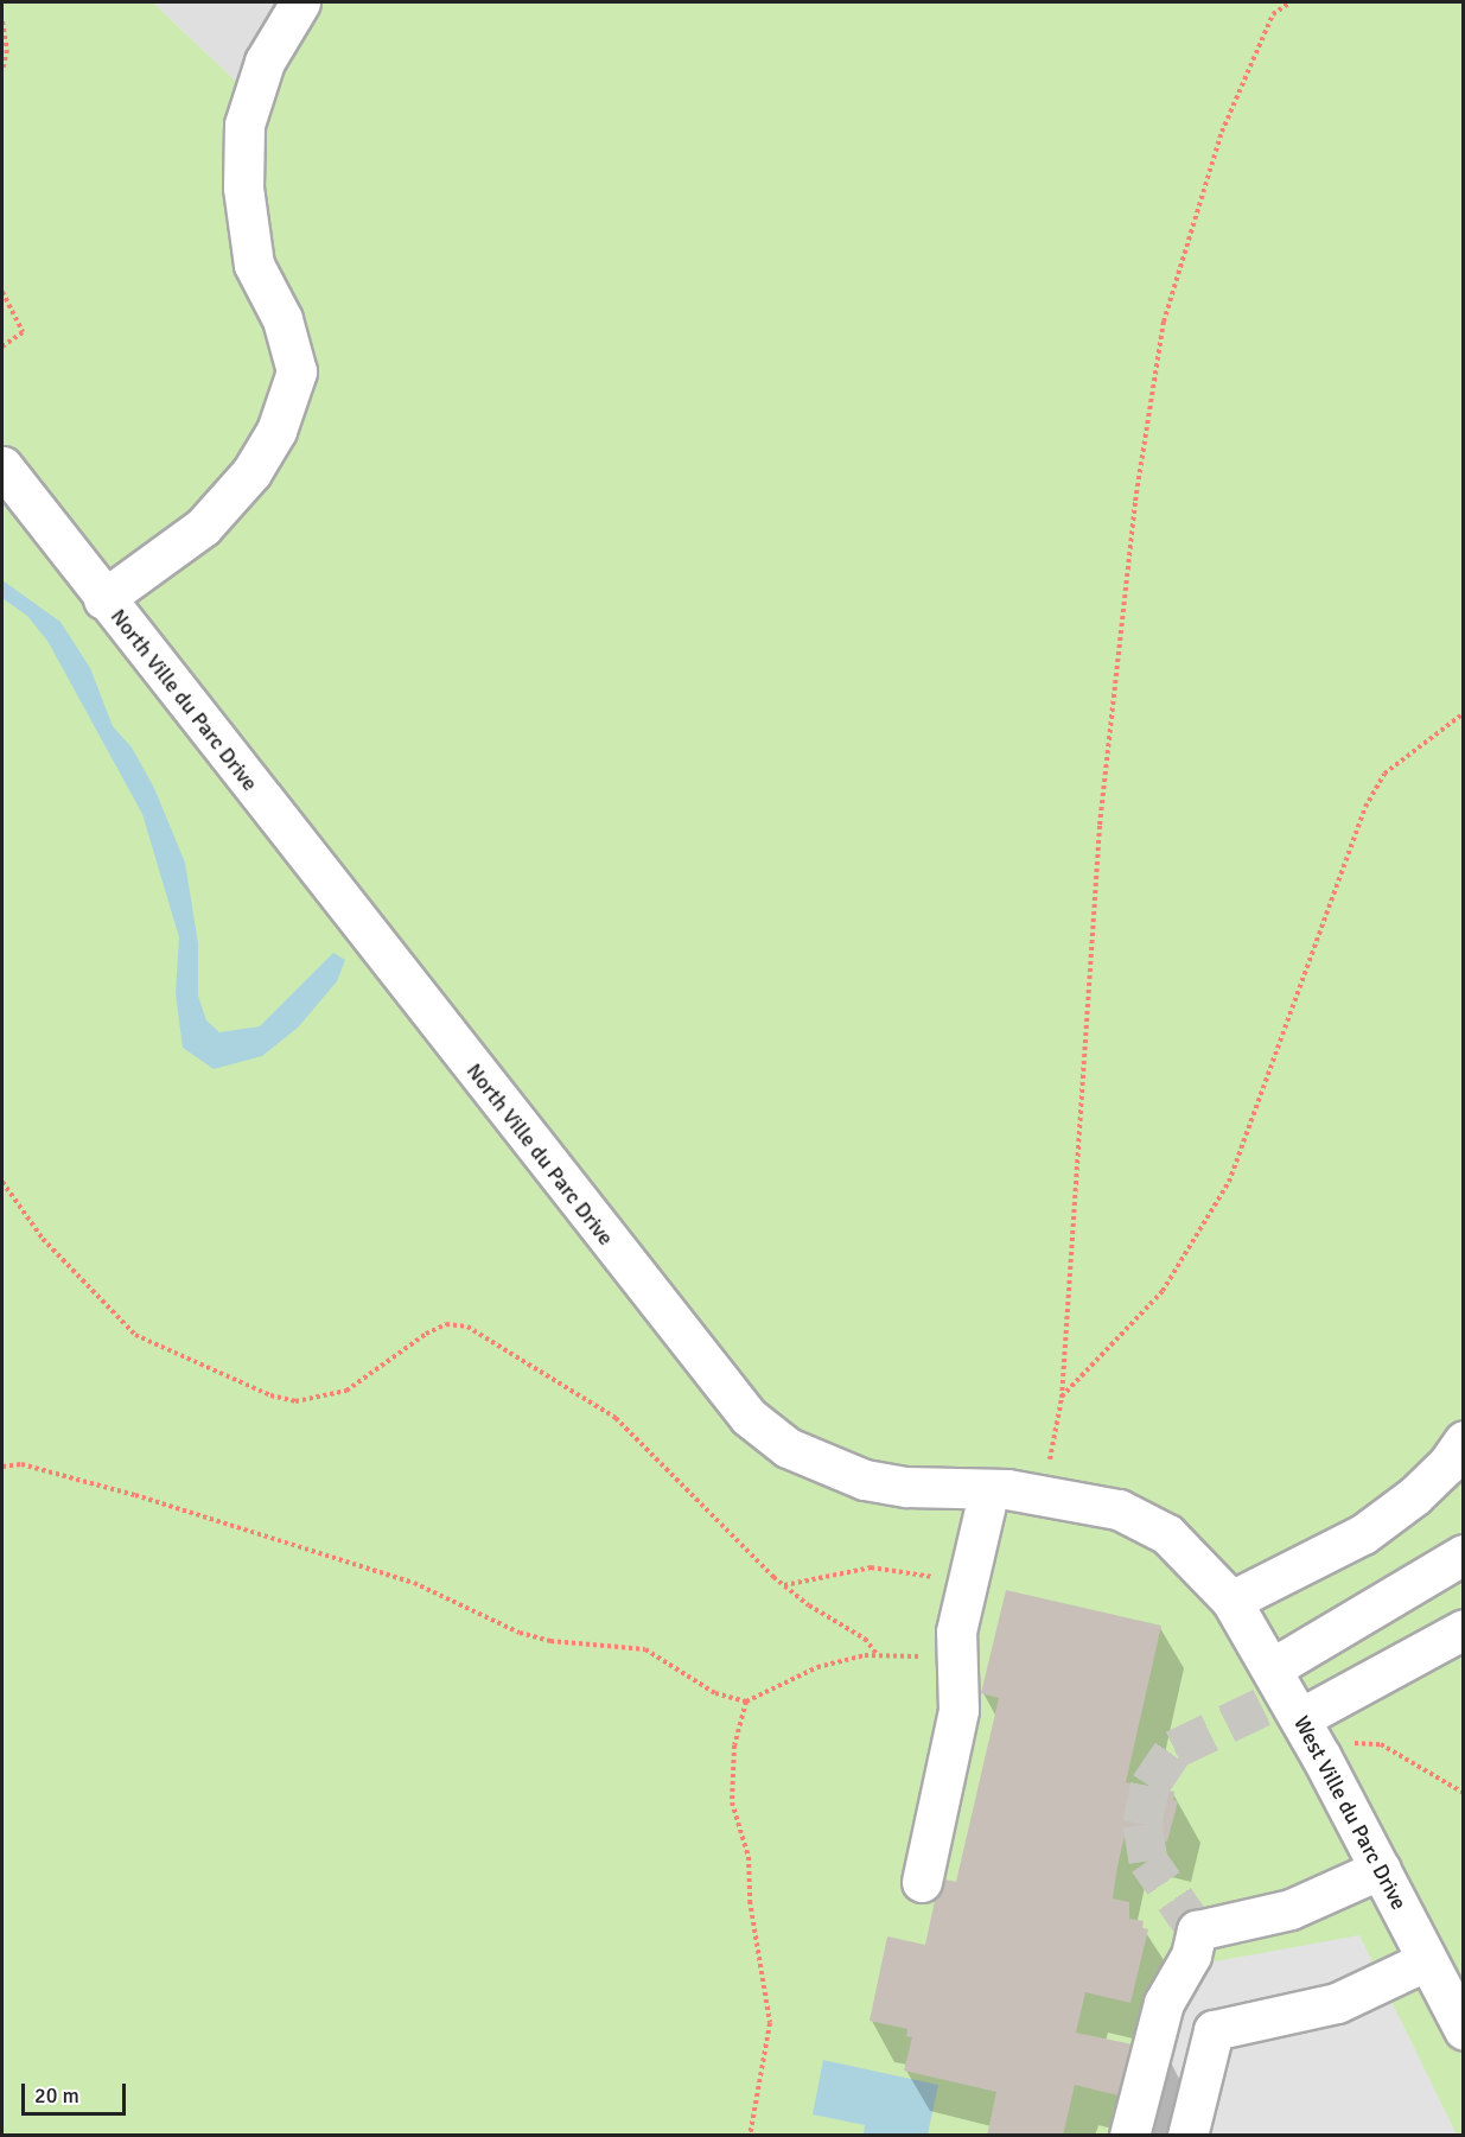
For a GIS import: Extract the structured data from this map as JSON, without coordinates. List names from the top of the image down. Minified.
{"streets":{"street":["North Ville du Parc Drive","West Ville du Parc Drive"]},"crossings":[["North Ville du Parc Drive","West Ville du Parc Drive"]],"scale_bar":"20 m"}
